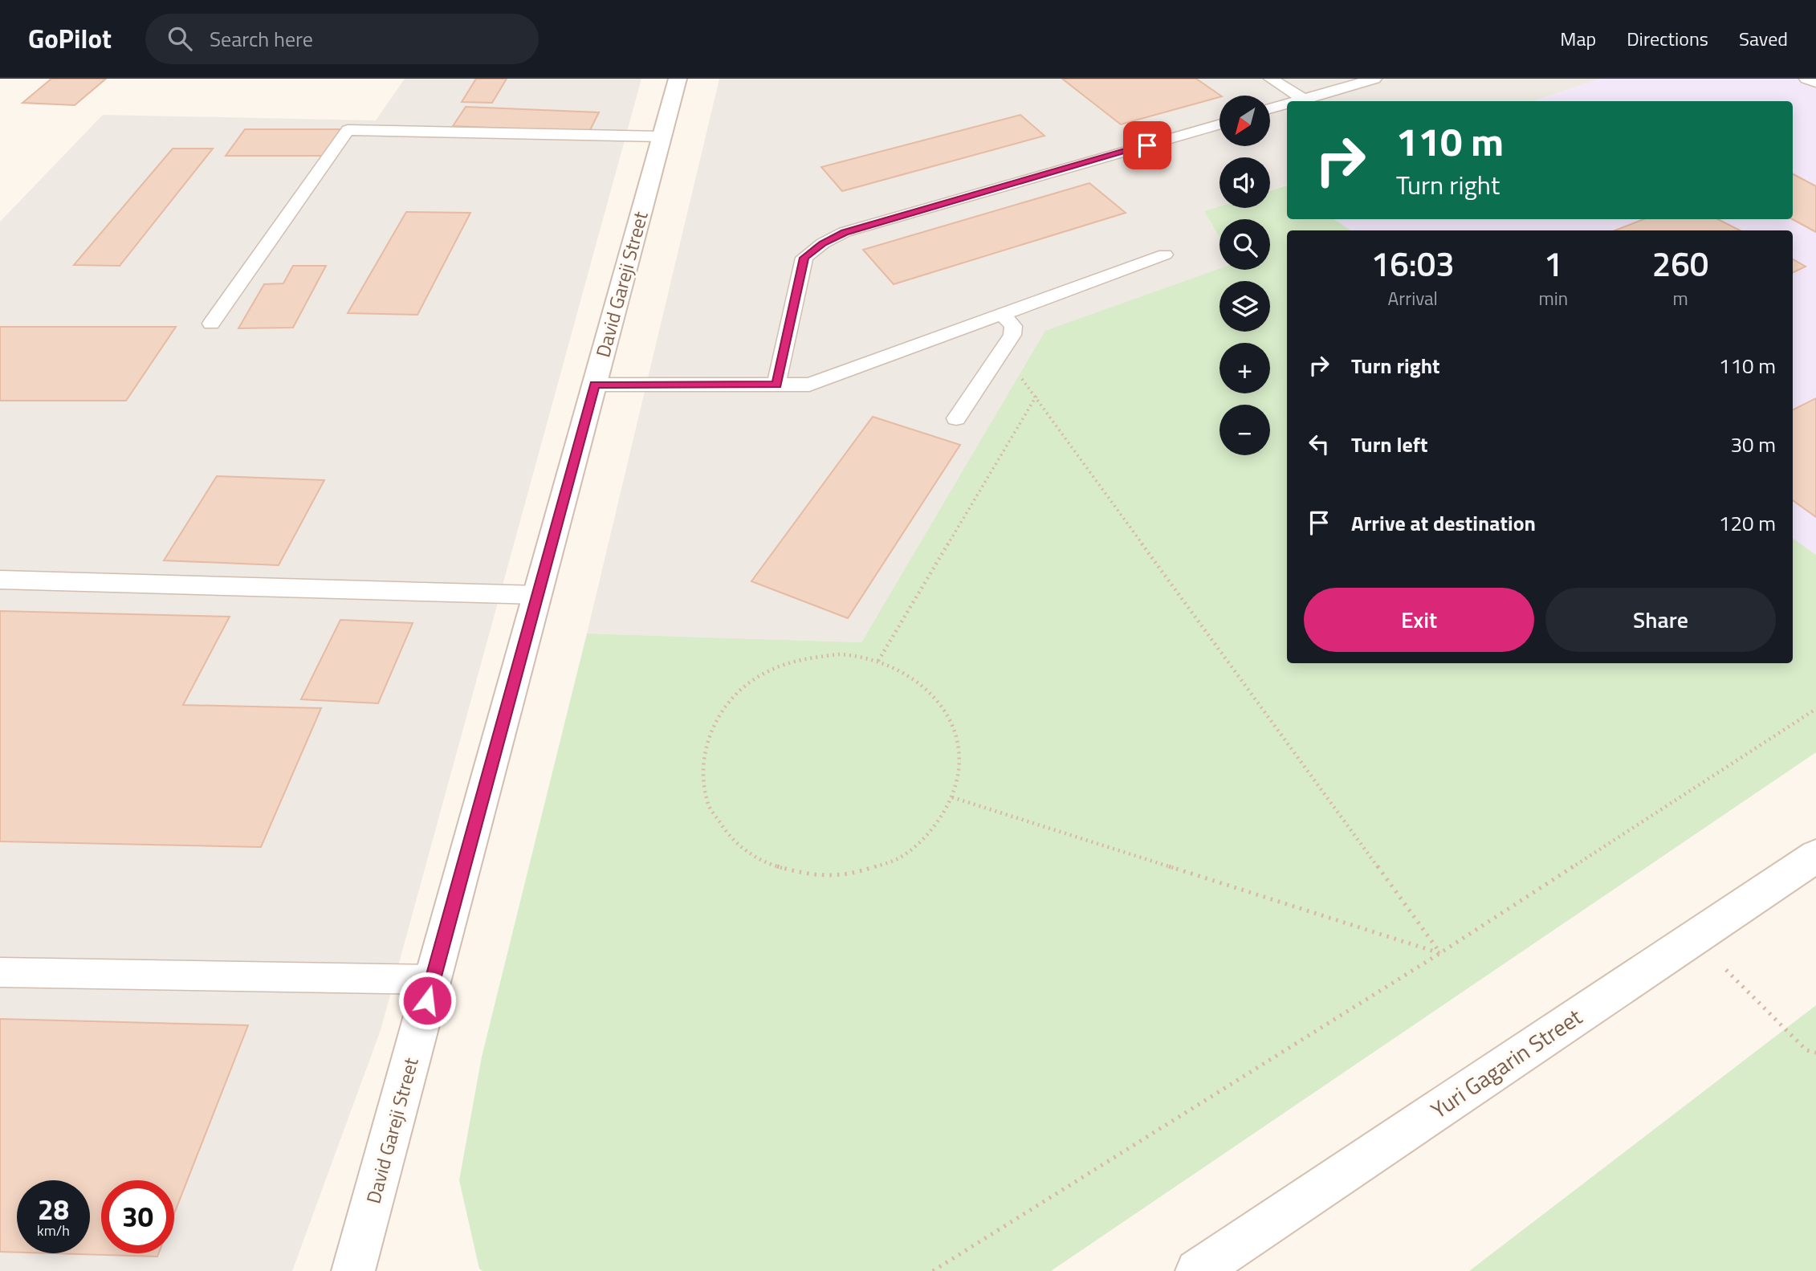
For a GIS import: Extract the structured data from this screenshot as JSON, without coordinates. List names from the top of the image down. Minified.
{"streets":{"street":["David Gareji Street","Yuri Gagarin Street"]},"north":"bottom left","page":{"header":"GoPilot","search":"Search here","nav":["Map","Directions","Saved"],"map_buttons":["+","−"],"turn":["110 m","Turn right"],"eta":["16:03","Arrival","1","min","260","m"],"list":[{"name":"Turn right","value":"110 m"},{"name":"Turn left","value":"30 m"},{"name":"Arrive at destination","value":"120 m"}],"buttons":["Exit","Share"],"speed":"28 km/h","limit":"30"}}
